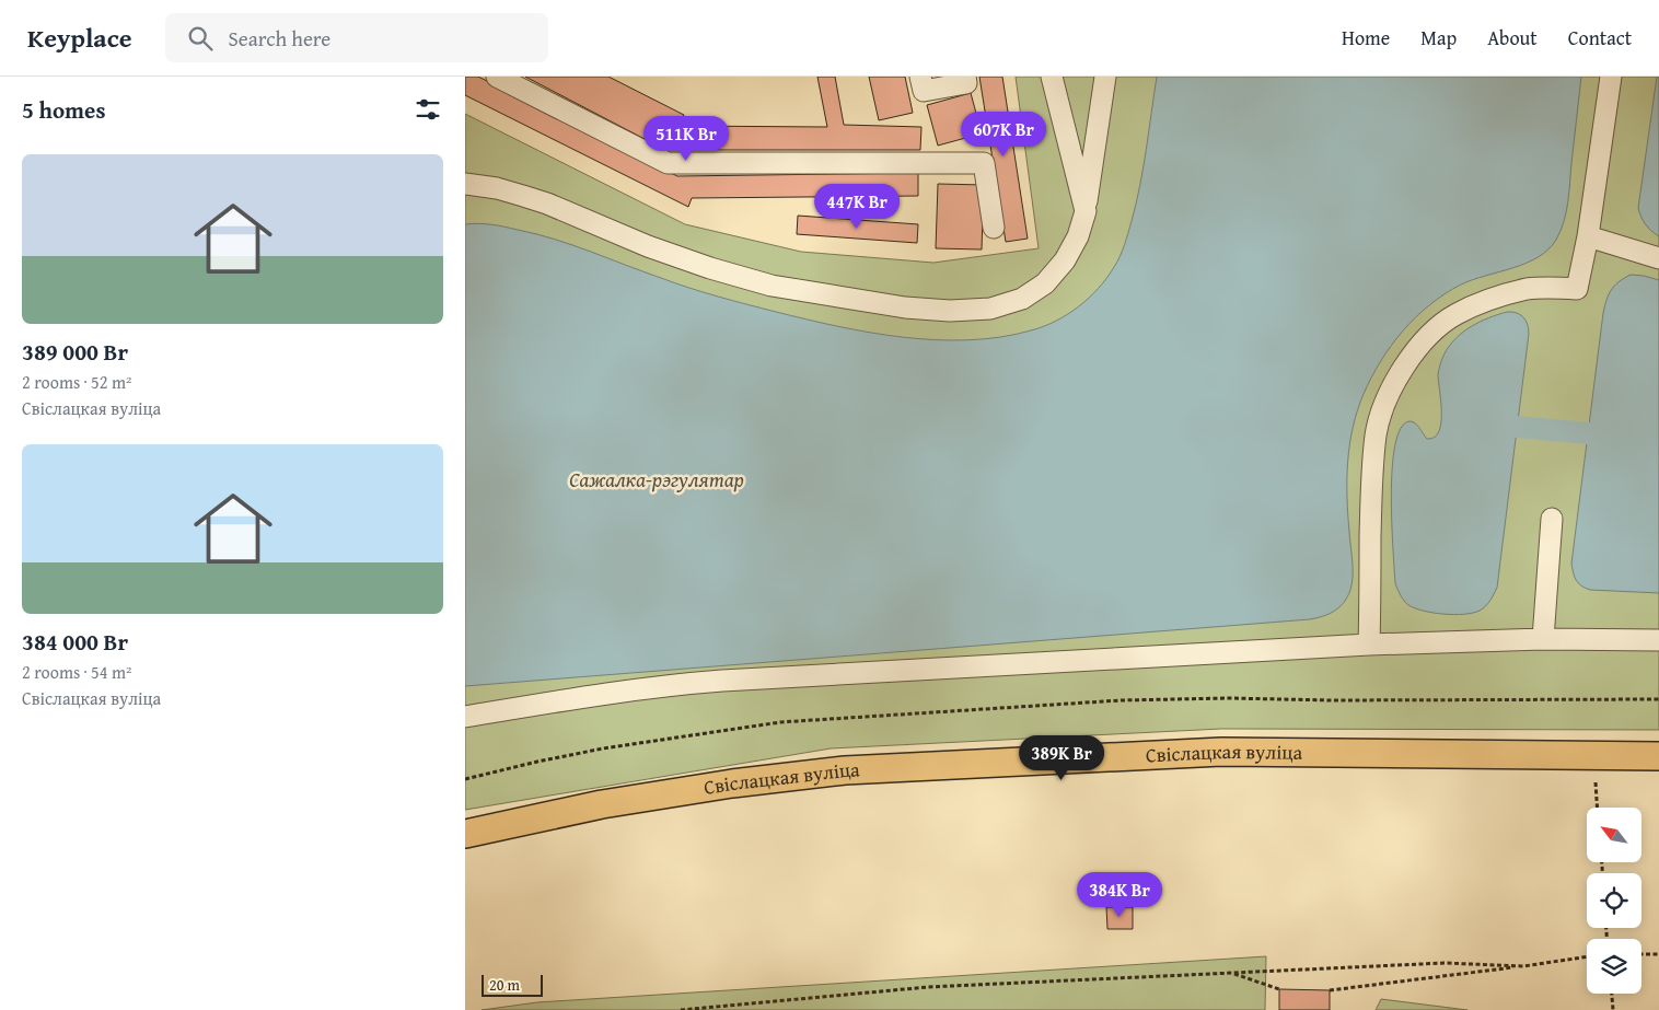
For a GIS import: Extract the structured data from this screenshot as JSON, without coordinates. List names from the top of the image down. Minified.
{"streets":{"main road":["Свіслацкая вуліца"]},"water":["Сажалка-рэгулятар"],"scale_bar":"20 m","north":"top left","page":{"header":"Keyplace","search":"Search here","nav":["Home","Map","About","Contact"],"heading":"5 homes","price":["607K Br","511K Br","447K Br","389K Br","384K Br"],"list":[{"name":"389 000 Br","note":"2 rooms · 52 m² · Свіслацкая вуліца"},{"name":"384 000 Br","note":"2 rooms · 54 m² · Свіслацкая вуліца"}],"scale":"20 m"}}
